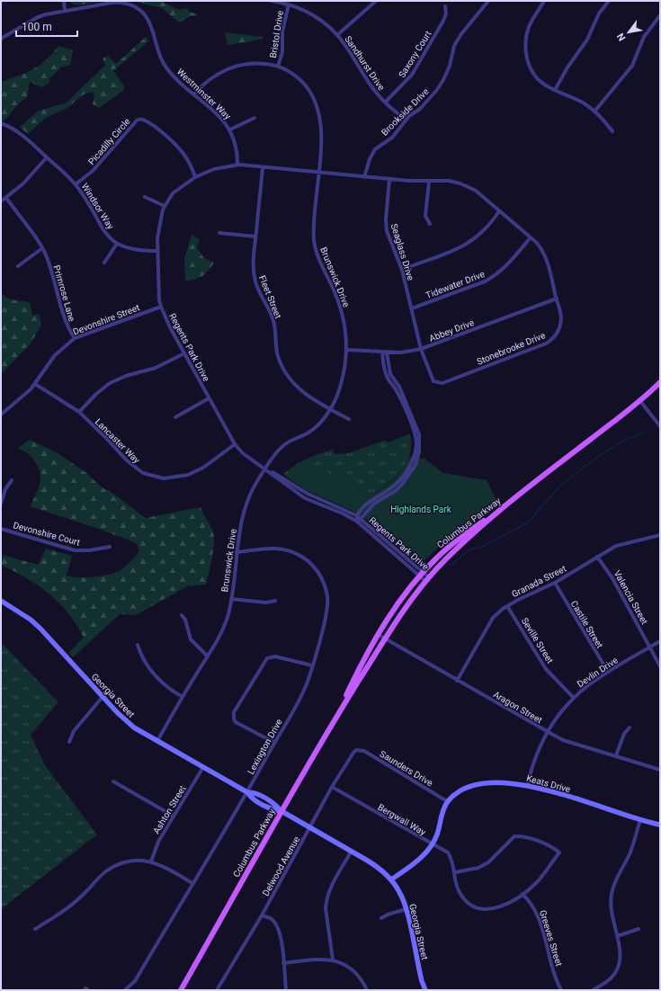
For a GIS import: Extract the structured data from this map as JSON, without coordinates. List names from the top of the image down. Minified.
{"streets":{"main road":["Columbus Parkway"],"street":["Bristol Drive","Saxony Court","Sandhurst Drive","Westminster Way","Brookside Drive","Picadilly Circle","Windsor Way","Seaglass Drive","Brunswick Drive","Tidewater Drive","Primrose Lane","Fleet Street","Devonshire Street","Abbey Drive","Regents Park Drive","Stonebrooke Drive","Lancaster Way","Devonshire Court","Granada Street","Valencia Street","Castile Street","Seville Street","Devlin Drive","Georgia Street","Aragon Street","Lexington Drive","Saunders Drive","Keats Drive","Ashton Street","Bergwall Way","Delwood Avenue","Greeves Street"]},"crossings":[["Bristol Drive","Sandhurst Drive"],["Bristol Drive","Brunswick Drive"],["Saxony Court","Sandhurst Drive"],["Sandhurst Drive","Brookside Drive"],["Westminster Way","Brunswick Drive"],["Westminster Way","Regents Park Drive"],["Brookside Drive","Regents Park Drive"],["Brookside Drive","Stonebrooke Drive"],["Picadilly Circle","Windsor Way"],["Picadilly Circle","Regents Park Drive"],["Windsor Way","Regents Park Drive"],["Seaglass Drive","Tidewater Drive"],["Seaglass Drive","Abbey Drive"],["Seaglass Drive","Stonebrooke Drive"],["Brunswick Drive","Fleet Street"],["Brunswick Drive","Abbey Drive"],["Brunswick Drive","Regents Park Drive"],["Brunswick Drive","Georgia Street"],["Brunswick Drive","Lexington Drive"],["Tidewater Drive","Stonebrooke Drive"],["Primrose Lane","Devonshire Street"],["Fleet Street","Regents Park Drive"],["Devonshire Street","Regents Park Drive"],["Devonshire Street","Lancaster Way"],["Abbey Drive","Stonebrooke Drive"],["Regents Park Drive","Stonebrooke Drive"],["Regents Park Drive","Lancaster Way"],["Regents Park Drive","Columbus Parkway"],["Columbus Parkway","Georgia Street"],["Columbus Parkway","Aragon Street"],["Granada Street","Valencia Street"],["Granada Street","Castile Street"],["Granada Street","Seville Street"],["Granada Street","Aragon Street"],["Valencia Street","Devlin Drive"],["Castile Street","Devlin Drive"],["Seville Street","Devlin Drive"],["Devlin Drive","Aragon Street"],["Devlin Drive","Keats Drive"],["Georgia Street","Lexington Drive"],["Georgia Street","Ashton Street"],["Georgia Street","Delwood Avenue"],["Saunders Drive","Keats Drive"],["Saunders Drive","Delwood Avenue"],["Bergwall Way","Delwood Avenue"],["Bergwall Way","Greeves Street"]],"parks":["Highlands Park"],"scale_bar":"100 m","north":"bottom left"}
